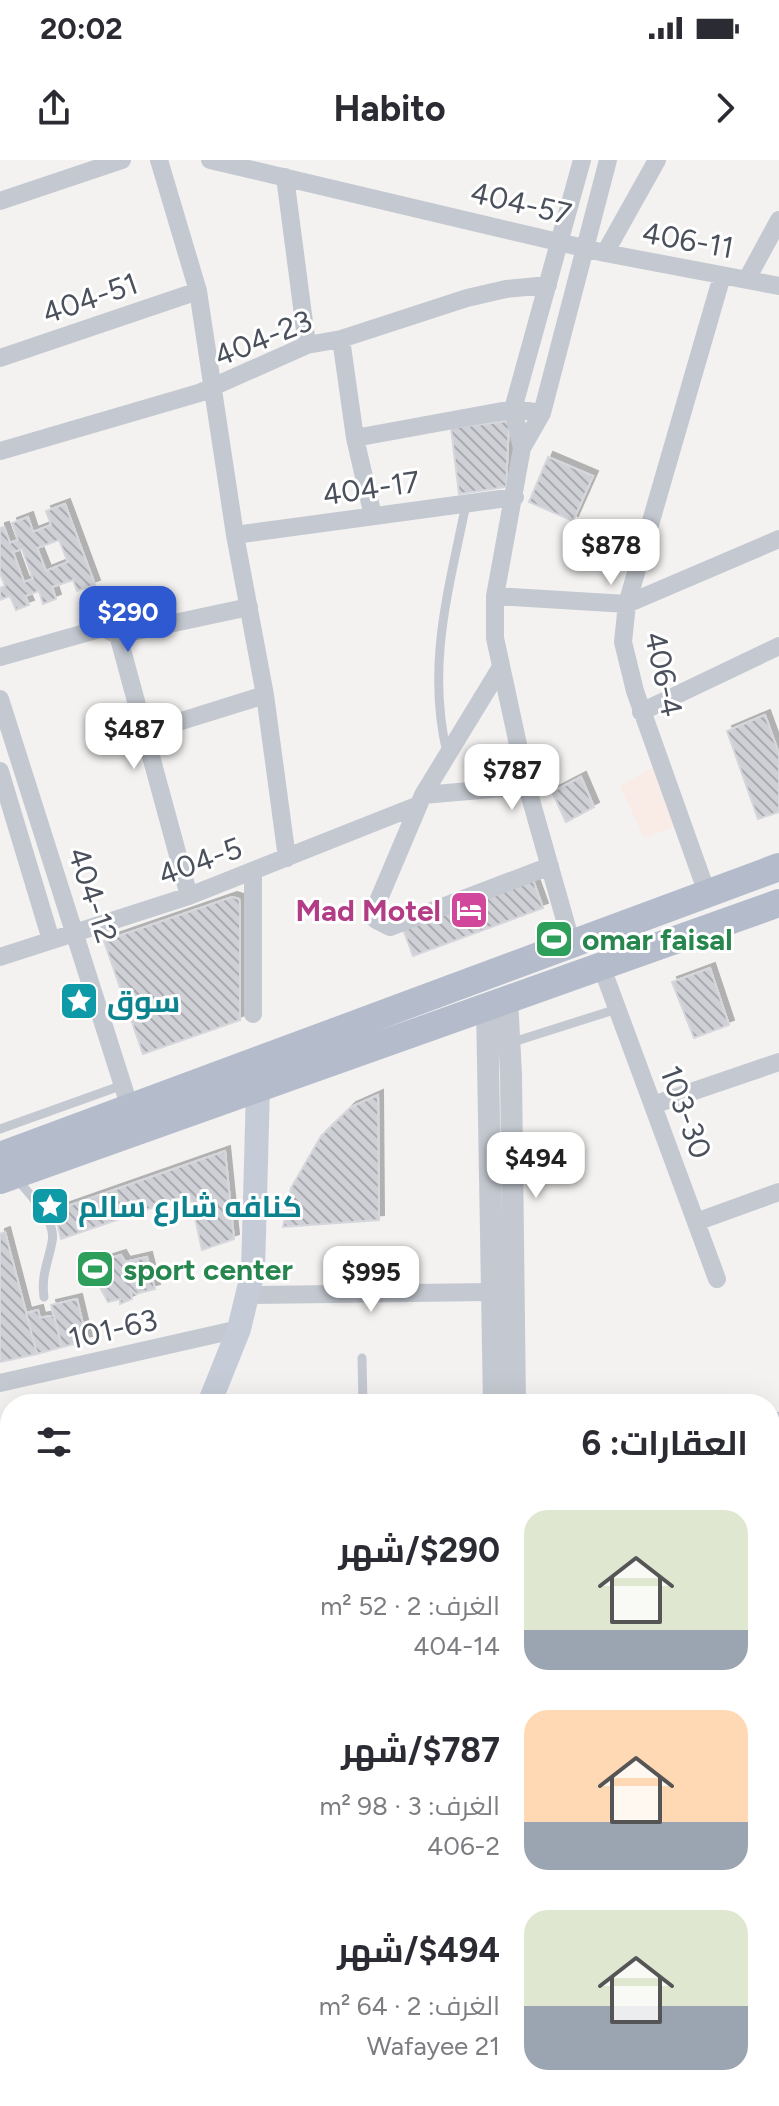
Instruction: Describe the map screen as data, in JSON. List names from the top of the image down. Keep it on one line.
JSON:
{"streets":{"street":["404-57","406-11","404-51","404-23","404-17","406-4","404-5","404-12","103-30","101-63"]},"crossings":[["404-57","406-11"],["406-11","406-4"],["404-5","404-12"]],"places":{"hotel":["Mad Motel"],"sports":["omar faisal","sport center"],"place":["سوق","كنافه شارع سالم"]},"page":{"status":"20:02","header":"Habito","price":["$878","$290","$487","$787","$494","$995"],"heading":"العقارات: 6","list":[{"name":"$290/شهر","note":"الغرف: 2 · 52 m² · 404-14"},{"name":"$787/شهر","note":"الغرف: 3 · 98 m² · 406-2"},{"name":"$494/شهر","note":"الغرف: 2 · 64 m² · Wafayee 21"}]}}
